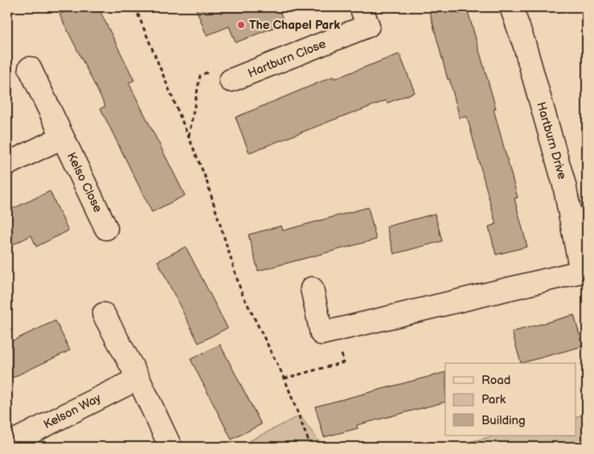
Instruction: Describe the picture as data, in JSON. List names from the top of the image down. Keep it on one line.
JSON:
{"streets":{"street":["Hartburn Close","Hartburn Drive","Kelso Close","Kelson Way"]},"places":["The Chapel Park"],"legend":["Road","Park","Building"]}
